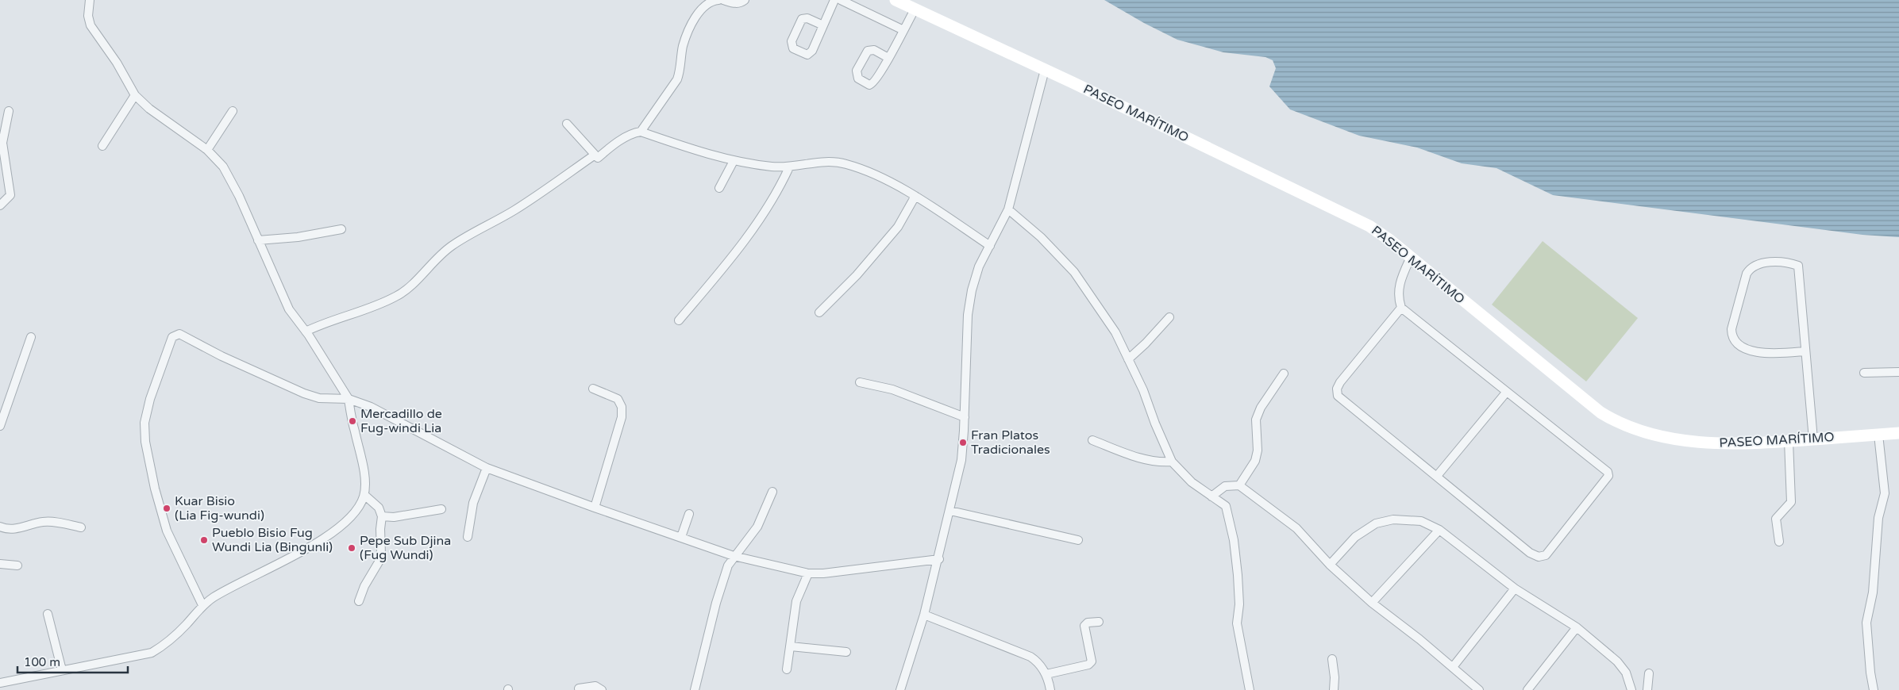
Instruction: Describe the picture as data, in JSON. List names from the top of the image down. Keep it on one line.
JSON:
{"streets":{"main road":["PASEO MARÍTIMO"]},"places":["Mercadillo de Fug-windi Lia","Fran Platos Tradicionales","Kuar Bisio (Lia Fig-wundi)","Pueblo Bisio Fug Wundi Lia (Bingunli)","Pepe Sub Djina (Fug Wundi)"],"scale_bar":"100 m"}
